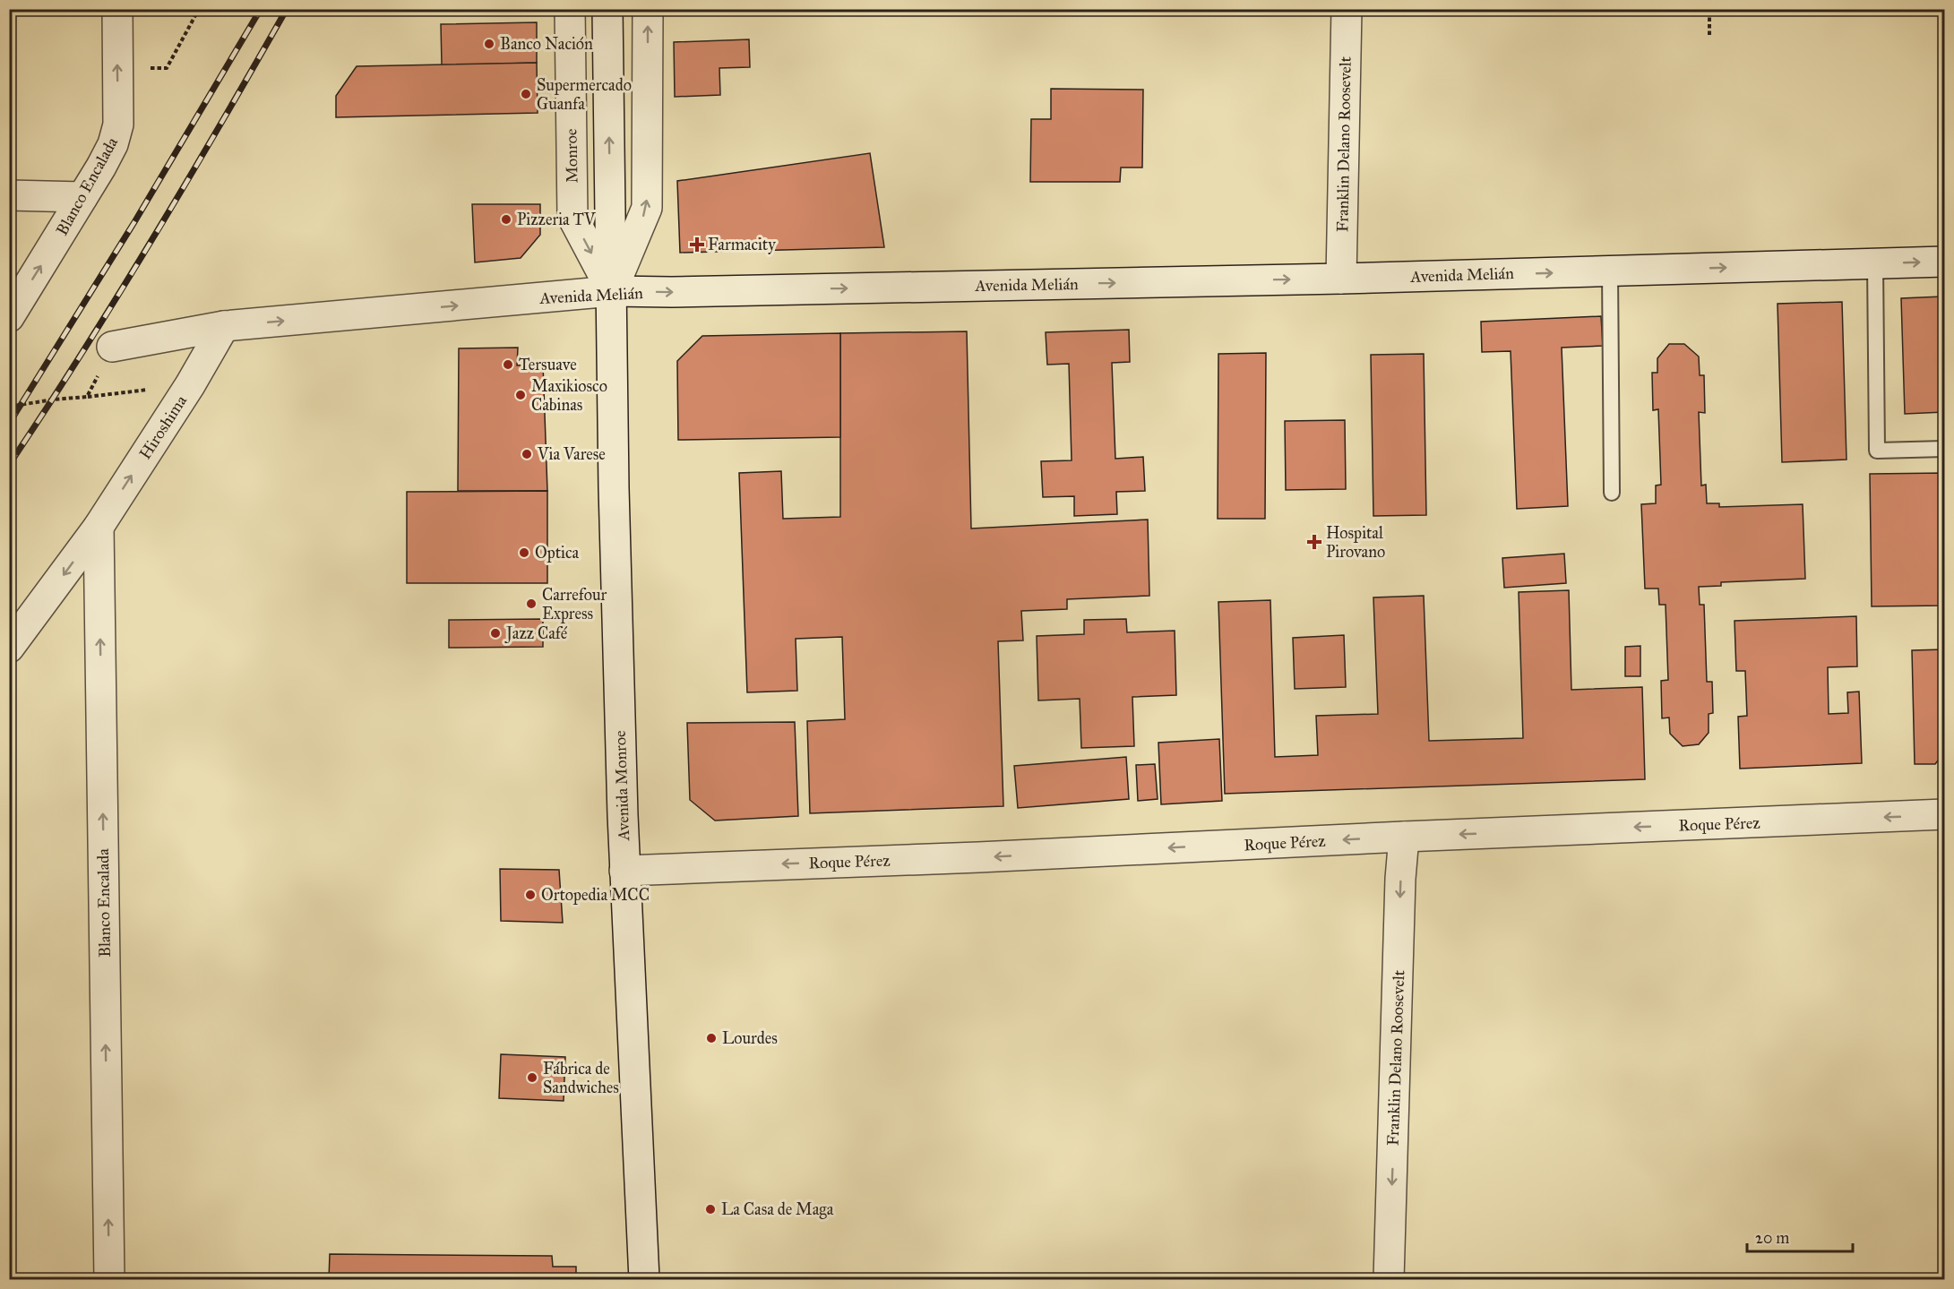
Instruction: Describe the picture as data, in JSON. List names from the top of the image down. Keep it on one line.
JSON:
{"streets":{"street":["Franklin Delano Roosevelt","Monroe","Blanco Encalada","Avenida Melián","Hiroshima","Avenida Monroe","Roque Pérez"]},"crossings":[["Franklin Delano Roosevelt","Avenida Melián"],["Franklin Delano Roosevelt","Roque Pérez"],["Monroe","Avenida Melián"],["Monroe","Avenida Monroe"],["Blanco Encalada","Hiroshima"],["Avenida Melián","Hiroshima"],["Avenida Melián","Avenida Monroe"],["Avenida Monroe","Roque Pérez"]],"one_way":["Franklin Delano Roosevelt","Blanco Encalada","Avenida Melián","Roque Pérez"],"places":{"other":["Banco Nación","Supermercado Guanfa","Pizzeria TV","Tersuave","Maxikiosco Cabinas","Via Varese","Optica","Carrefour Express","Jazz Café","Ortopedia MCC","Lourdes","Fábrica de Sandwiches","La Casa de Maga"],"health":["Farmacity","Hospital Pirovano"]},"scale_bar":"20 m"}
